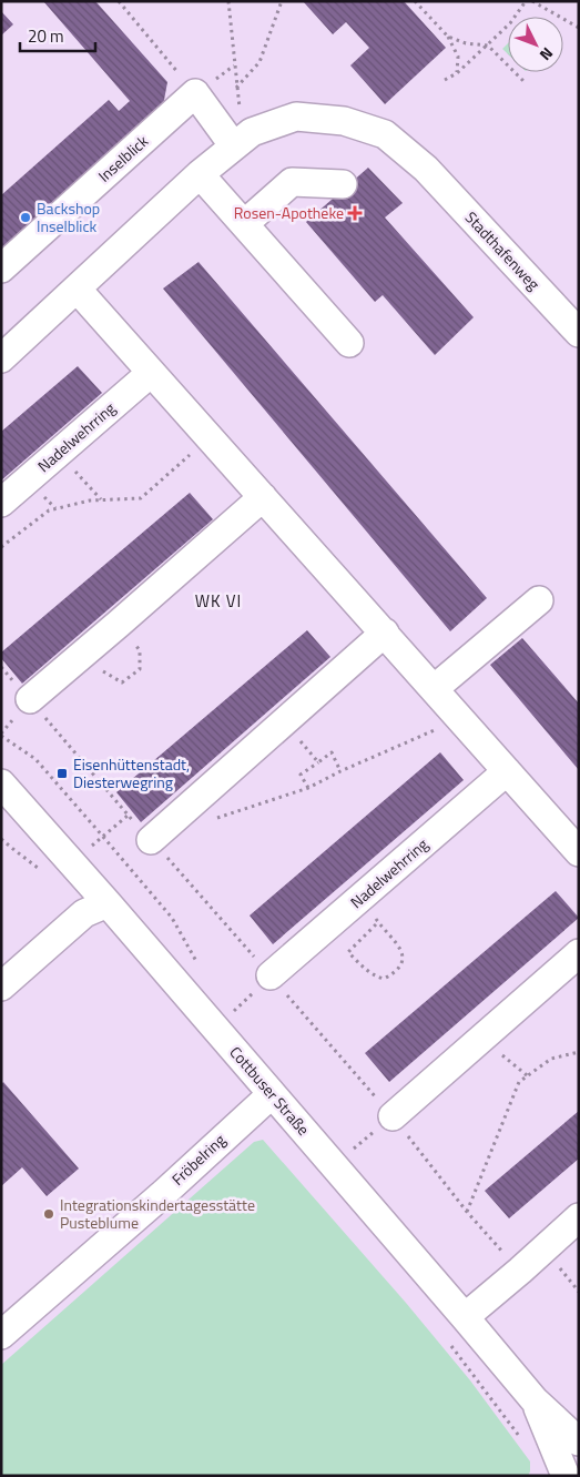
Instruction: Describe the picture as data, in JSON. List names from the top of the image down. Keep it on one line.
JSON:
{"streets":{"street":["Inselblick","Stadthafenweg","Nadelwehrring","Cottbuser Straße","Fröbelring"]},"crossings":[["Cottbuser Straße","Fröbelring"]],"districts":["WK VI"],"places":{"health":["Rosen-Apotheke"],"other":["Backshop Inselblick","Integrationskindertagesstätte Pusteblume"],"transit":["Eisenhüttenstadt, Diesterwegring"]},"scale_bar":"20 m","north":"bottom right"}
